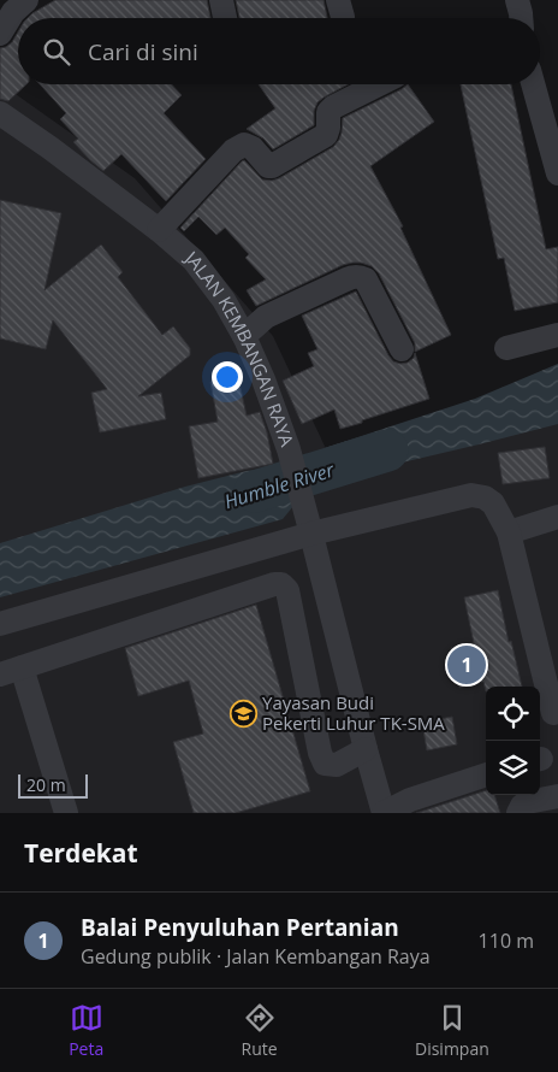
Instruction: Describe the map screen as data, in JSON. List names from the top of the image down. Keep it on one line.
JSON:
{"streets":{"street":["JALAN KEMBANGAN RAYA"]},"water":["Humble River"],"places":{"school or university":["Yayasan Budi Pekerti Luhur TK-SMA"]},"scale_bar":"20 m","page":{"search":"Cari di sini","pins":"1","scale":"20 m","heading":"Terdekat","list":[{"mark":"1","name":"Balai Penyuluhan Pertanian","note":"Gedung publik · Jalan Kembangan Raya","value":"110 m"}],"nav":["Peta","Rute","Disimpan"]}}
